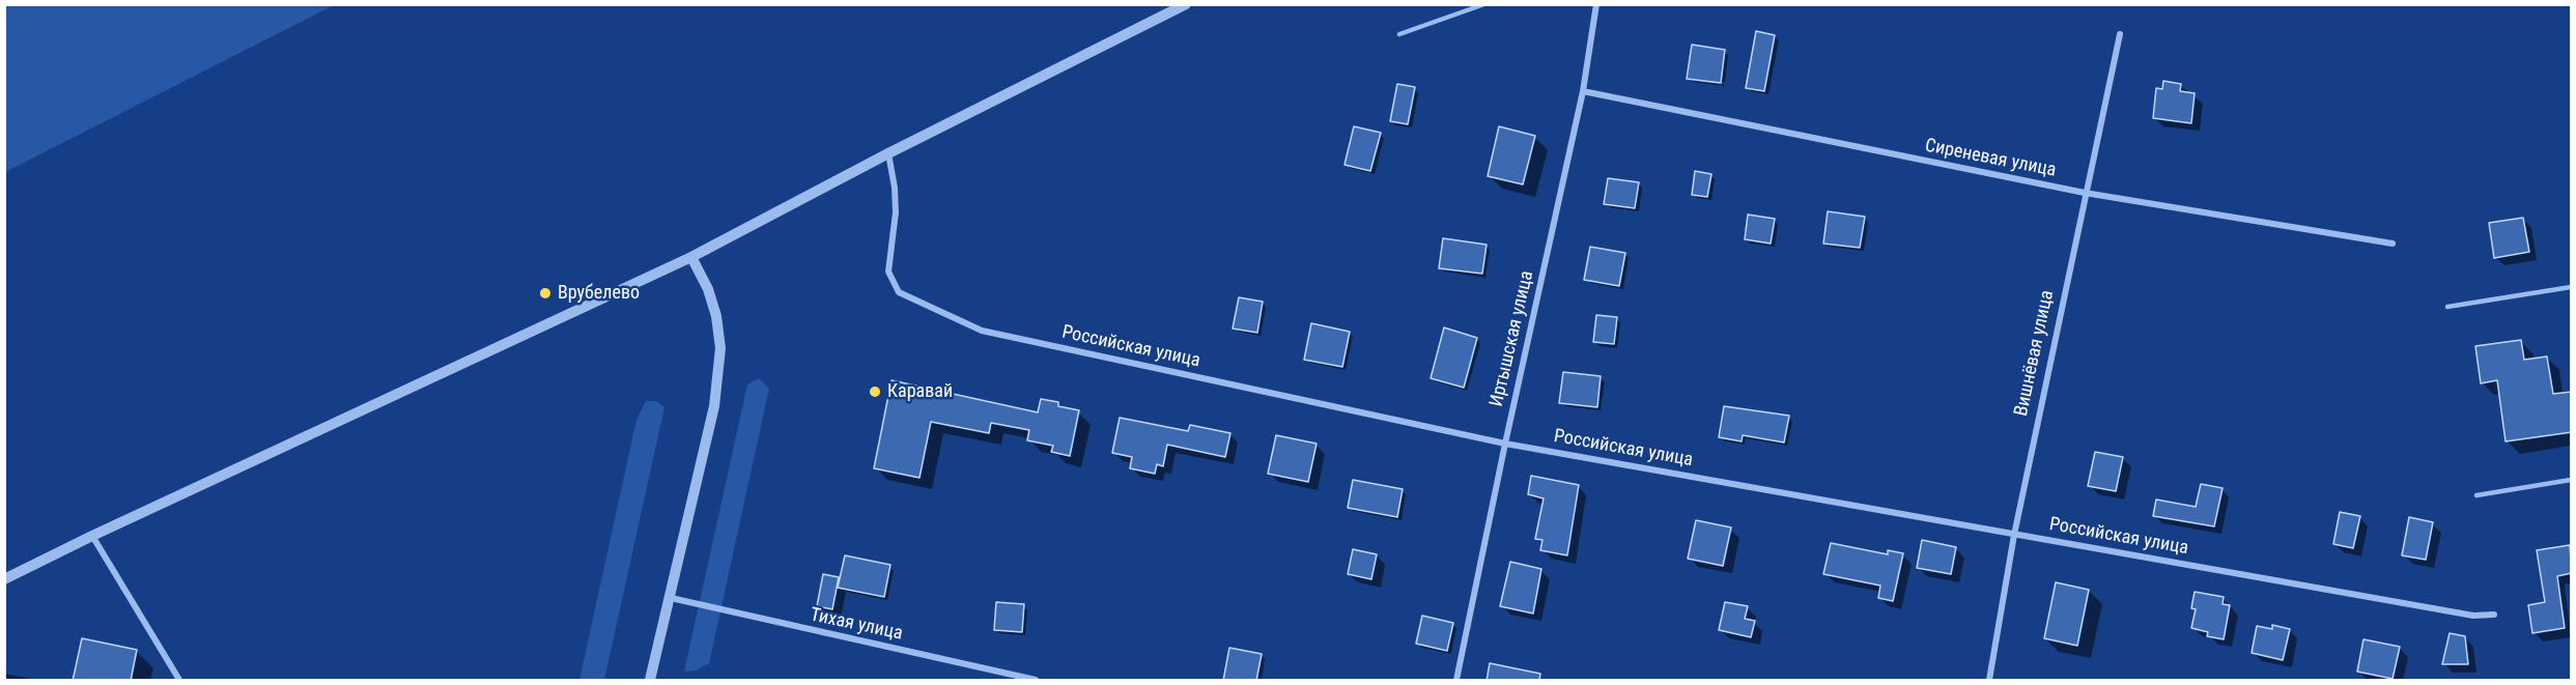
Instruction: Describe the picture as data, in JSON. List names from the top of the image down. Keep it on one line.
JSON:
{"streets":{"street":["Сиреневая улица","Иртышская улица","Российская улица","Вишнёвая улица","Тихая улица"]},"crossings":[["Сиреневая улица","Иртышская улица"],["Сиреневая улица","Вишнёвая улица"],["Иртышская улица","Российская улица"],["Российская улица","Вишнёвая улица"]],"places":["Врубелево","Каравай"]}
